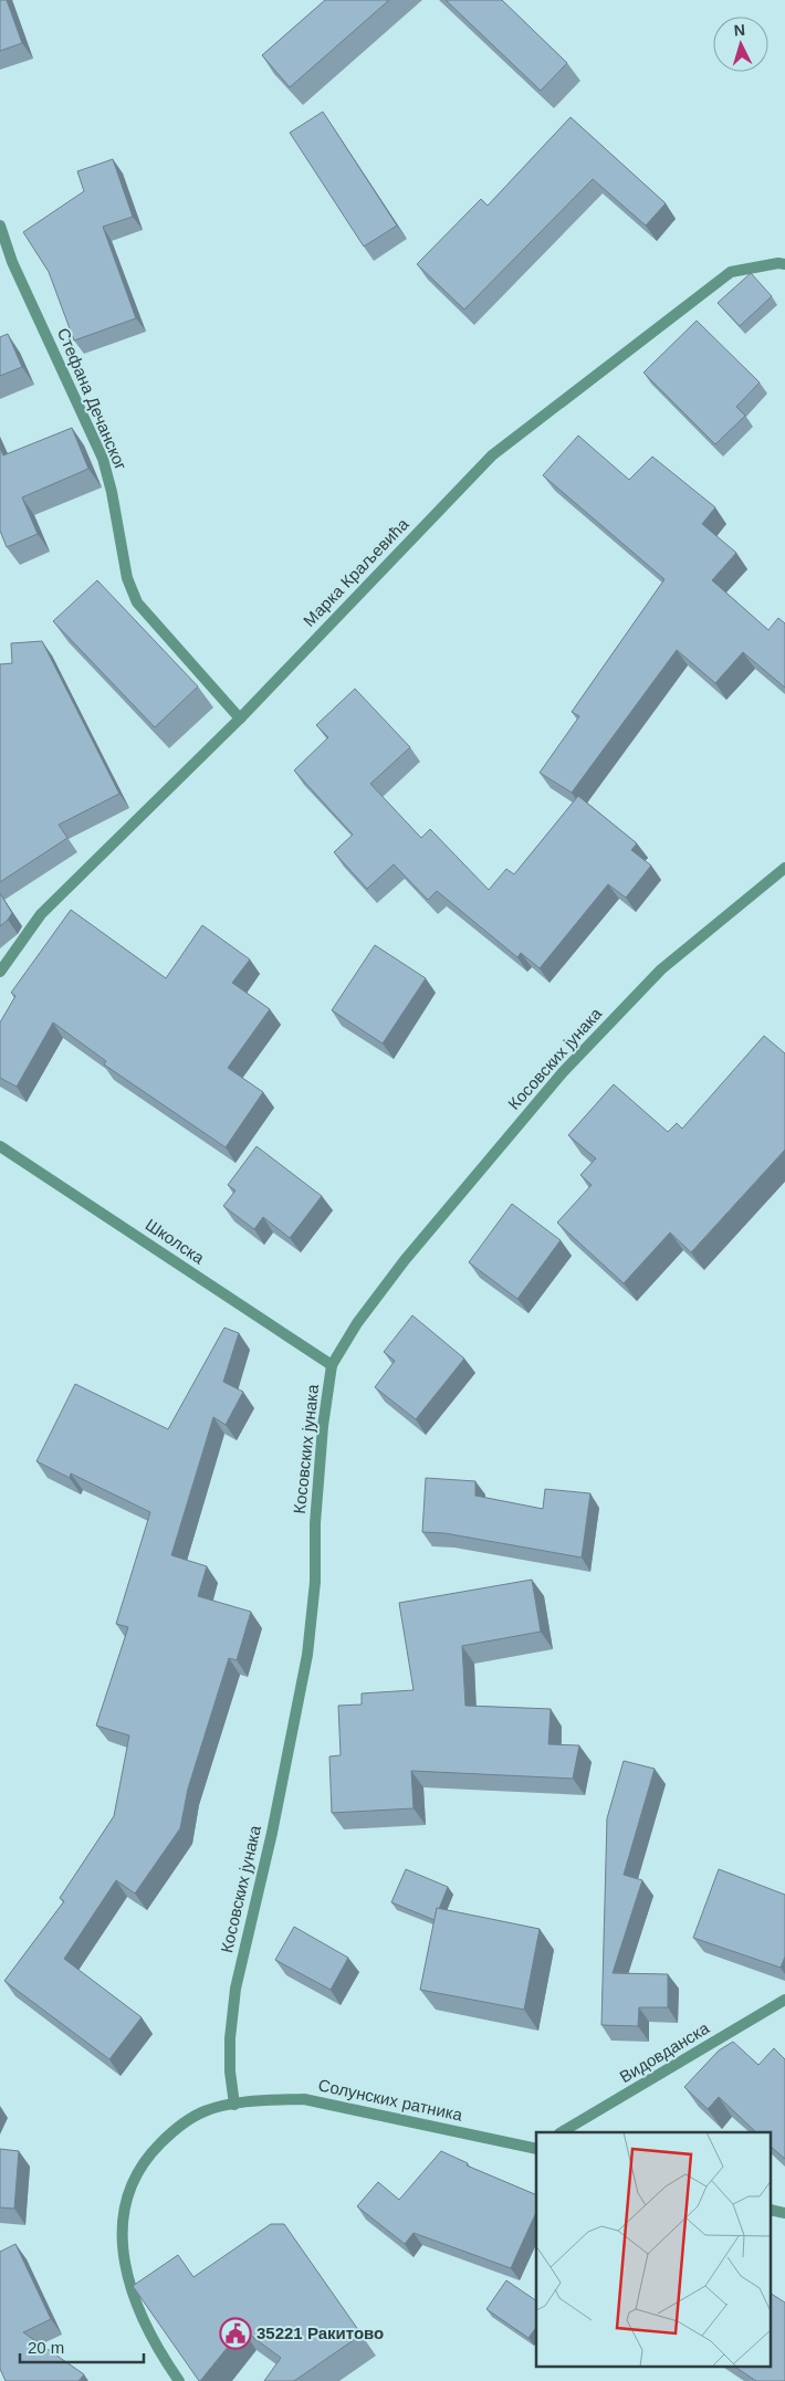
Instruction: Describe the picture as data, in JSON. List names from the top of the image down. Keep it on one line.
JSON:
{"streets":{"street":["Стефана Дечанског","Марка Краљевића","Косовских јунака","Школска","Видовданска","Солунских ратника"]},"crossings":[["Стефана Дечанског","Марка Краљевића"],["Косовских јунака","Школска"],["Косовских јунака","Солунских ратника"]],"places":{"public building":["35221 Ракитово"]},"scale_bar":"20 m","north":"top"}
